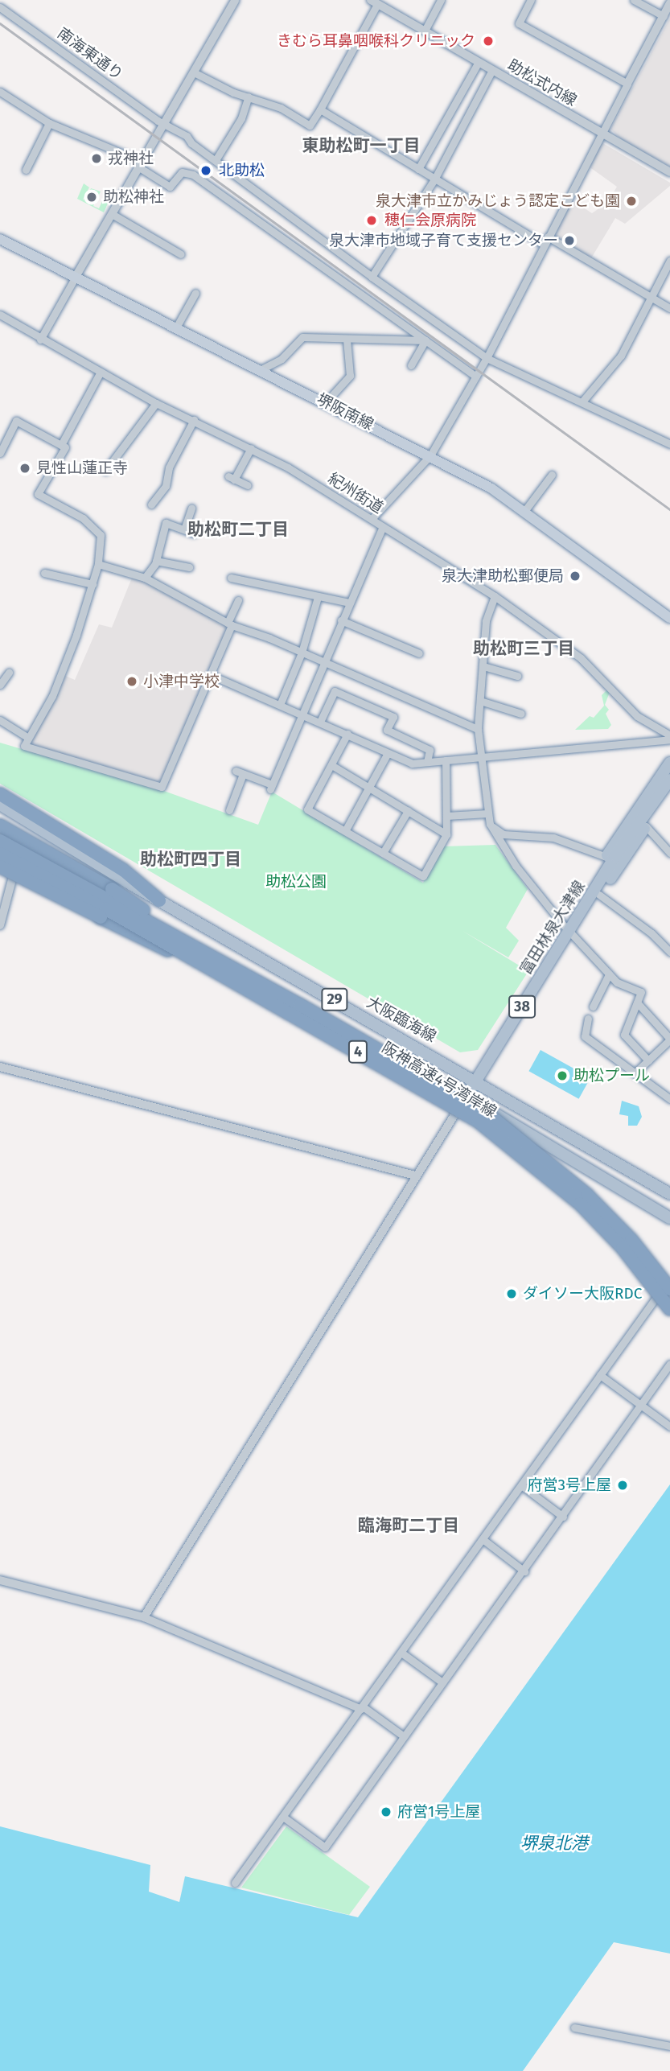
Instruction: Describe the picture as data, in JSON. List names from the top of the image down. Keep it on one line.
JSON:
{"streets":{"highway":["4","阪神高速4号湾岸線"],"main road":["堺阪南線","富田林泉大津線","29","38","大阪臨海線"],"street":["南海東通り","助松式内線","紀州街道"]},"crossings":[["富田林泉大津線","29"],["富田林泉大津線","38"],["富田林泉大津線","大阪臨海線"]],"districts":["東助松町一丁目","助松町二丁目","助松町三丁目","助松町四丁目","臨海町二丁目"],"water":["堺泉北港"],"parks":["助松公園"],"places":["きむら耳鼻咽喉科クリニック","戎神社","北助松","助松神社","泉大津市立かみじょう認定こども園","穂仁会原病院","泉大津市地域子育て支援センター","見性山蓮正寺","泉大津助松郵便局","小津中学校","助松プール","ダイソー大阪RDC","府営3号上屋","府営1号上屋"]}
